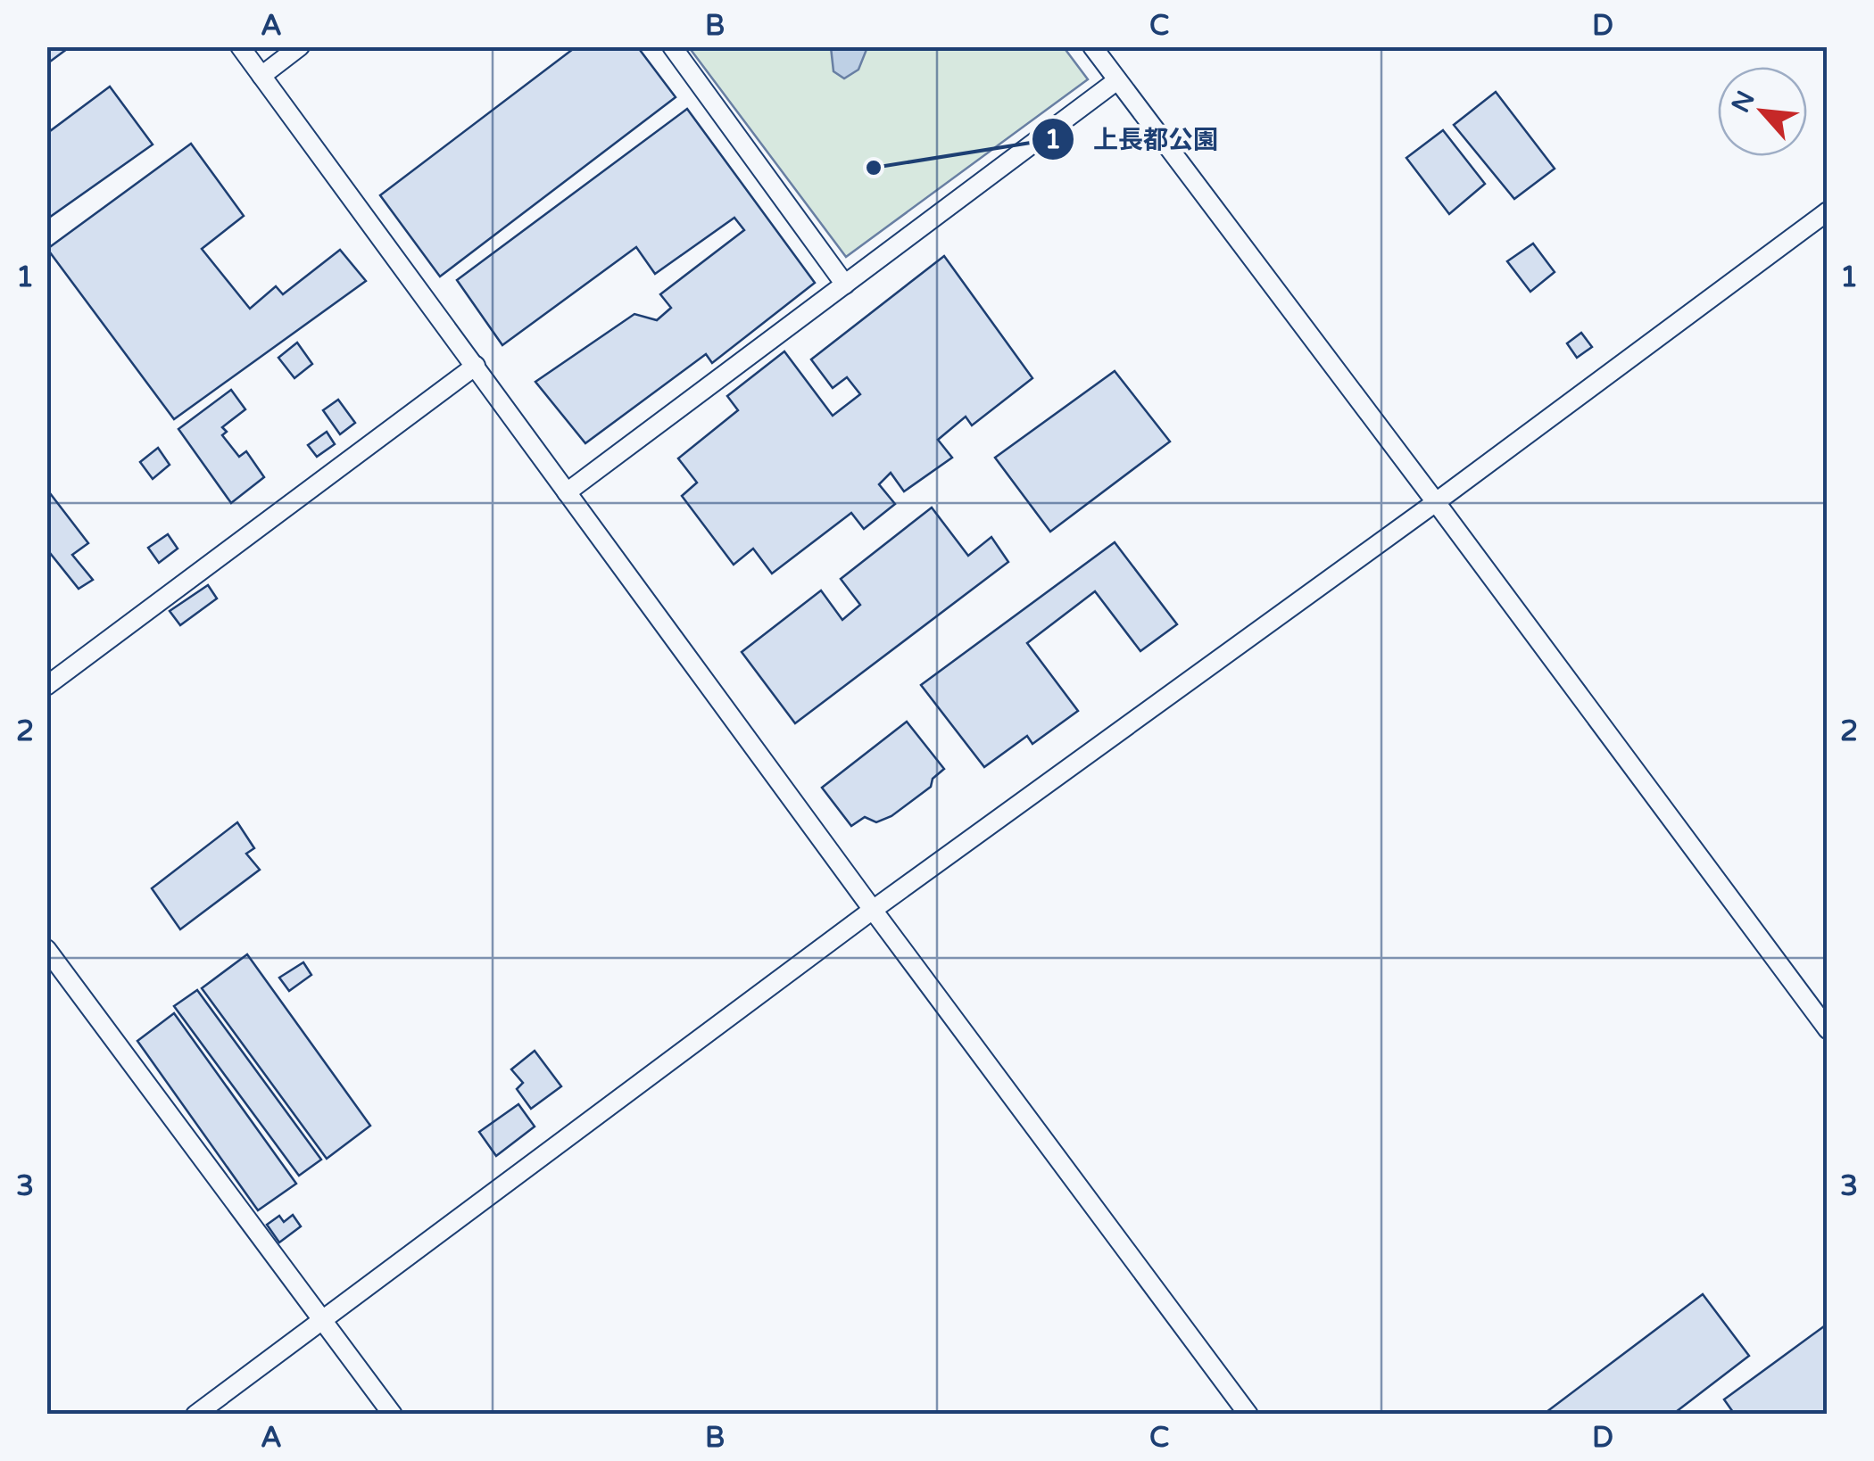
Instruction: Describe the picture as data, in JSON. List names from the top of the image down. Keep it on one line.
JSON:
{"places":["上長都公園"],"north":"top left","grid":{"columns":["A","B","C","D"],"rows":["1","2","3"]}}
